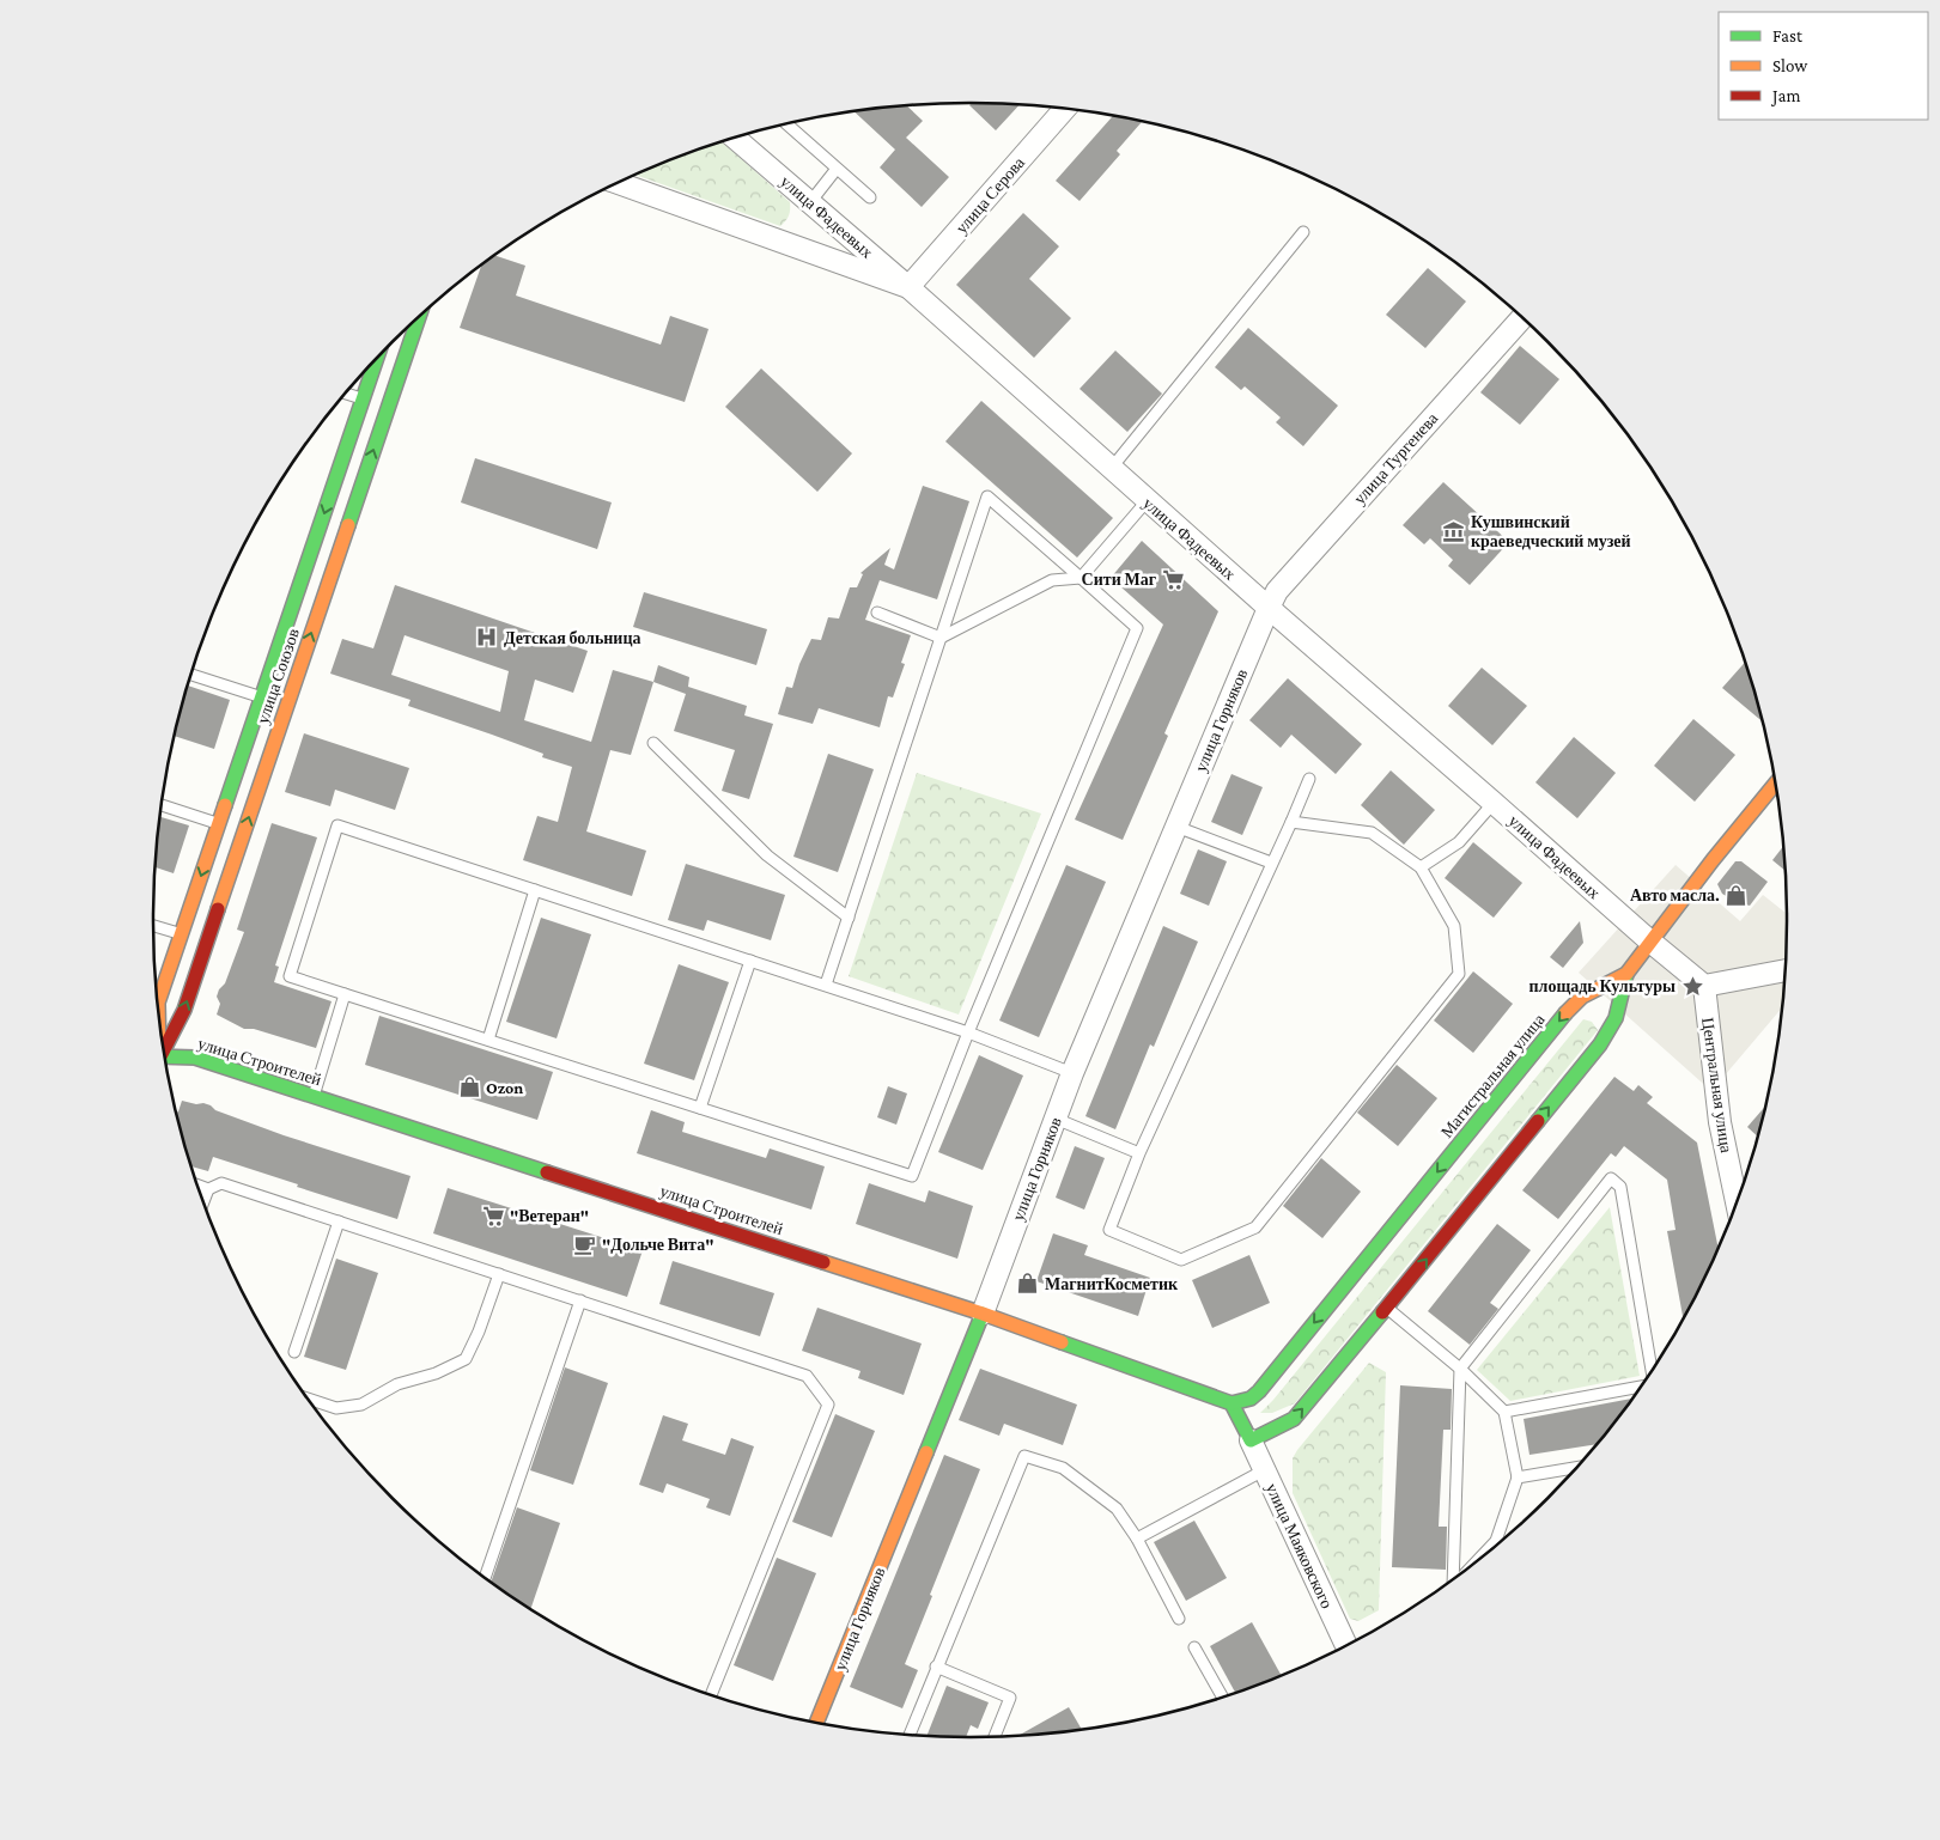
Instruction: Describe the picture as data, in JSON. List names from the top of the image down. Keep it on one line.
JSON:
{"streets":{"main road":["улица Союзов","улица Горняков","улица Строителей","Магистральная улица"],"street":["улица Серова","улица Фадеевых","улица Тургенева","Центральная улица","улица Маяковского"]},"crossings":[["улица Серова","улица Фадеевых"],["улица Фадеевых","улица Тургенева"],["улица Фадеевых","улица Горняков"],["улица Фадеевых","Магистральная улица"],["улица Тургенева","улица Горняков"],["улица Горняков","улица Строителей"],["улица Строителей","Магистральная улица"]],"places":{"museum":["Кушвинский краеведческий музей"],"supermarket":["Сити Маг","\"Ветеран\""],"hospital":["Детская больница"],"shop":["Авто масла.","Ozon","МагнитКосметик"],"place":["площадь Культуры"],"cafe":["\"Дольче Вита\""]},"legend":["Fast","Slow","Jam"]}
